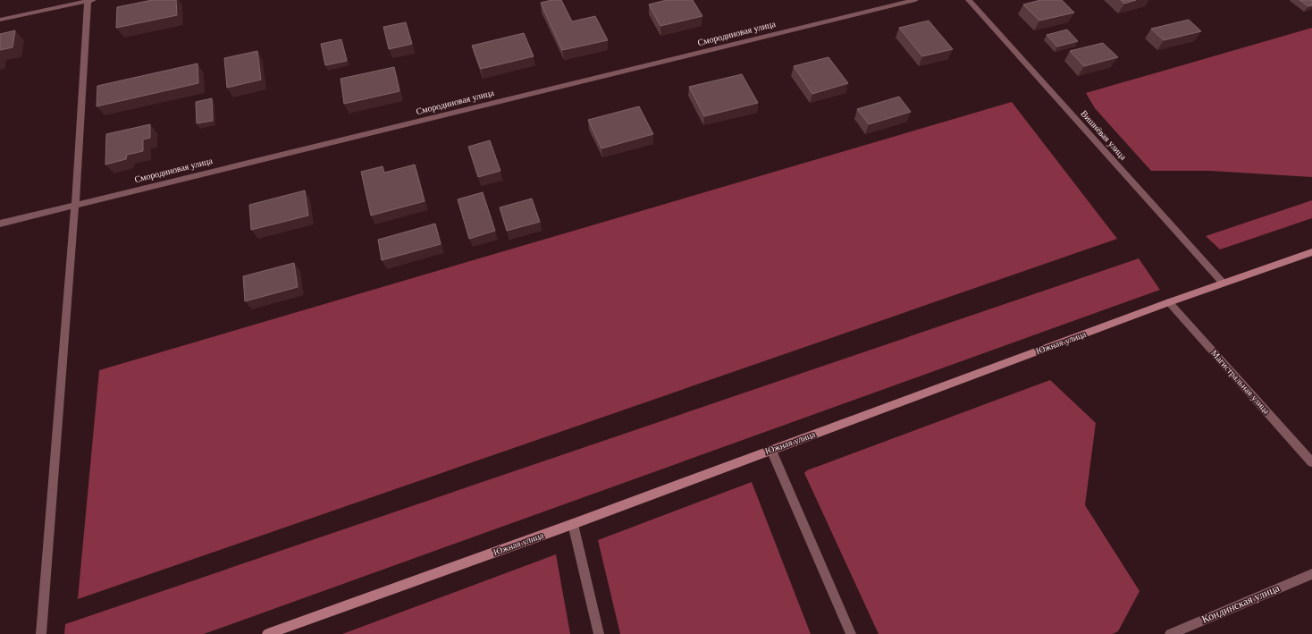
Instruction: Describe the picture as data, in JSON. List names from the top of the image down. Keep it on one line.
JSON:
{"streets":{"street":["Смородиновая улица","Вишнёвая улица","Южная улица","Магистральная улица","Кондинская улица"]},"crossings":[["Вишнёвая улица","Южная улица"],["Южная улица","Магистральная улица"]]}
